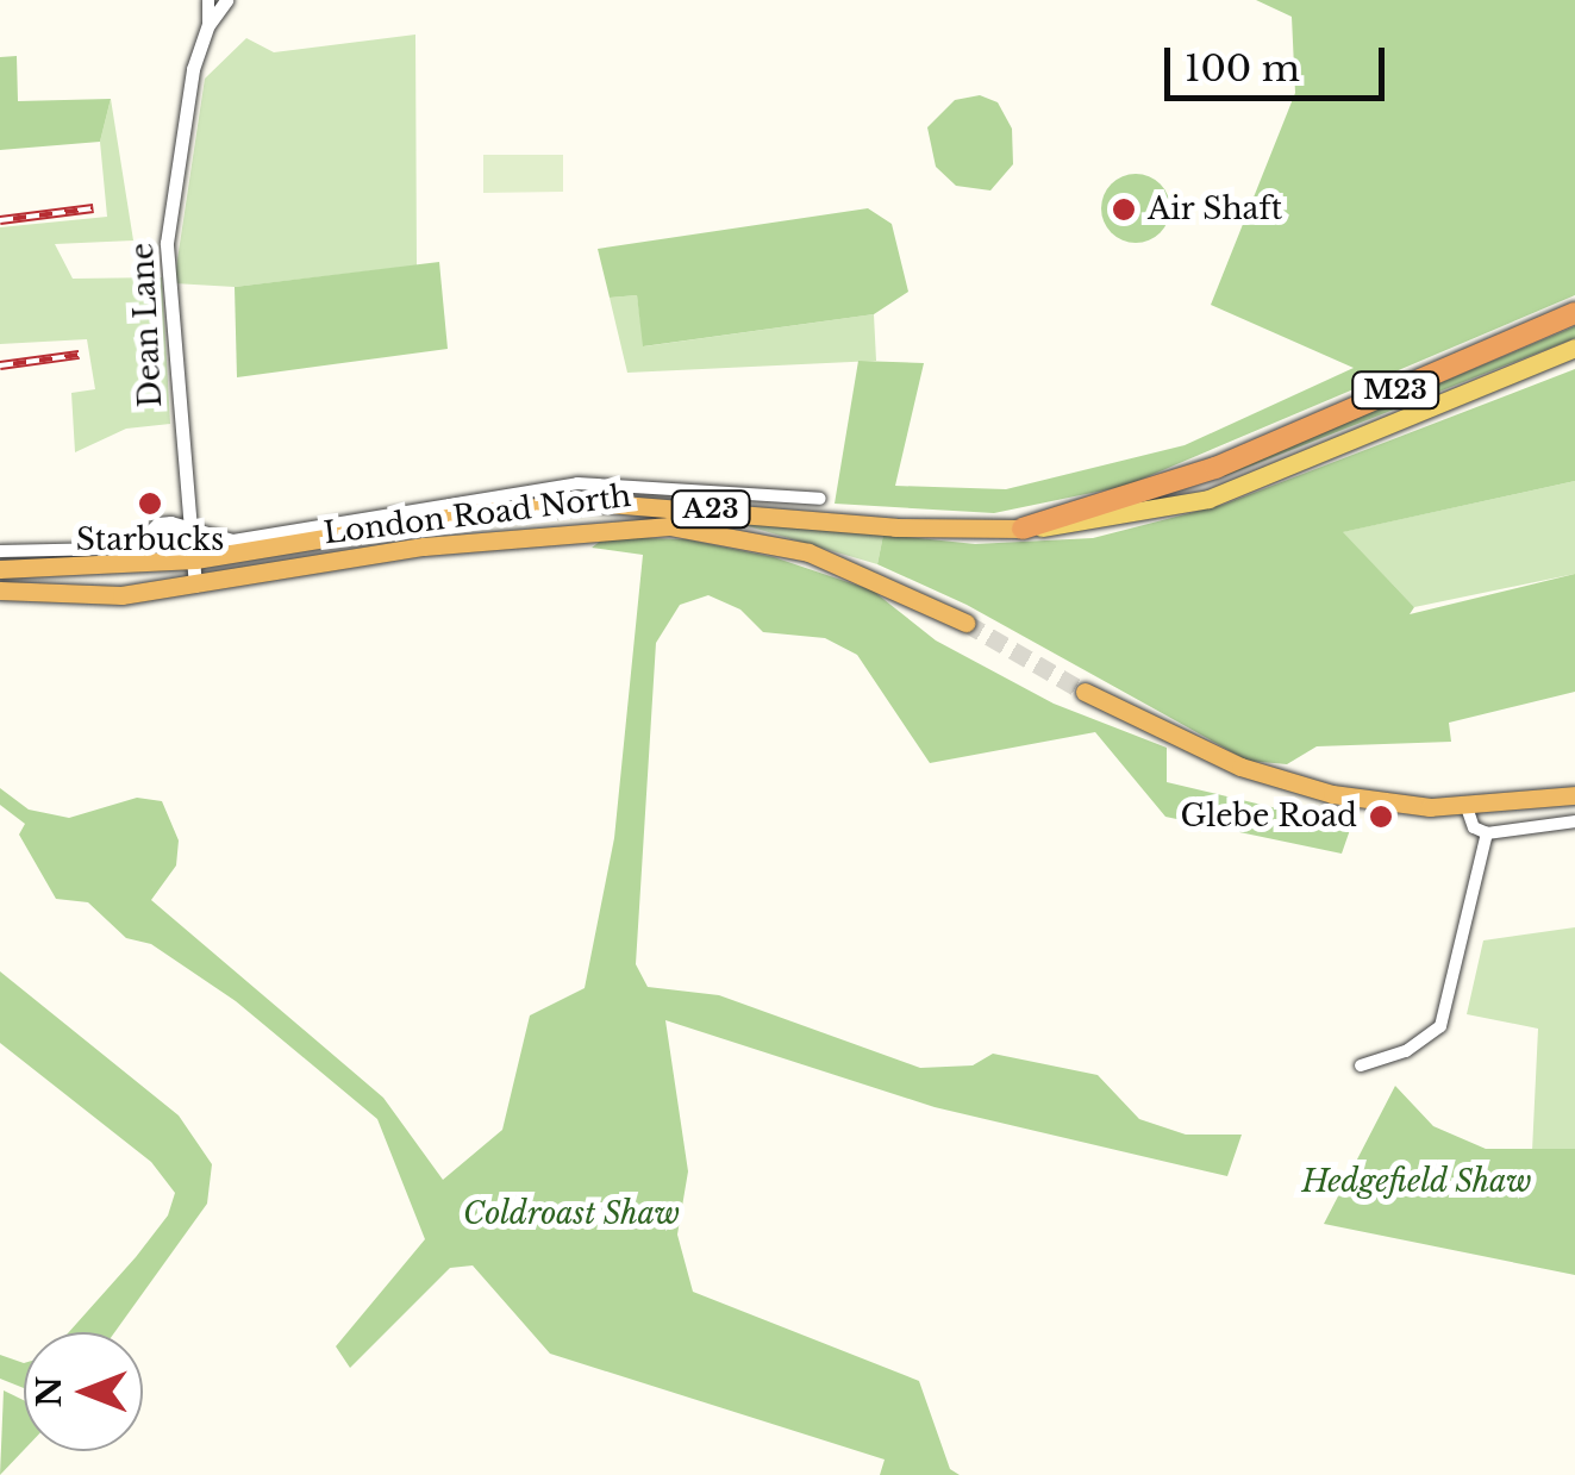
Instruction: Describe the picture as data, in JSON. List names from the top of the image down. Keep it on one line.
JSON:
{"streets":{"highway":["M23","A23","London Road North"],"street":["Dean Lane"]},"crossings":[["Dean Lane","A23"],["Dean Lane","London Road North"],["M23","London Road North"],["A23","London Road North"]],"parks":["Hedgefield Shaw","Coldroast Shaw"],"places":["Air Shaft","Starbucks","Glebe Road"],"scale_bar":"100 m","north":"left"}
